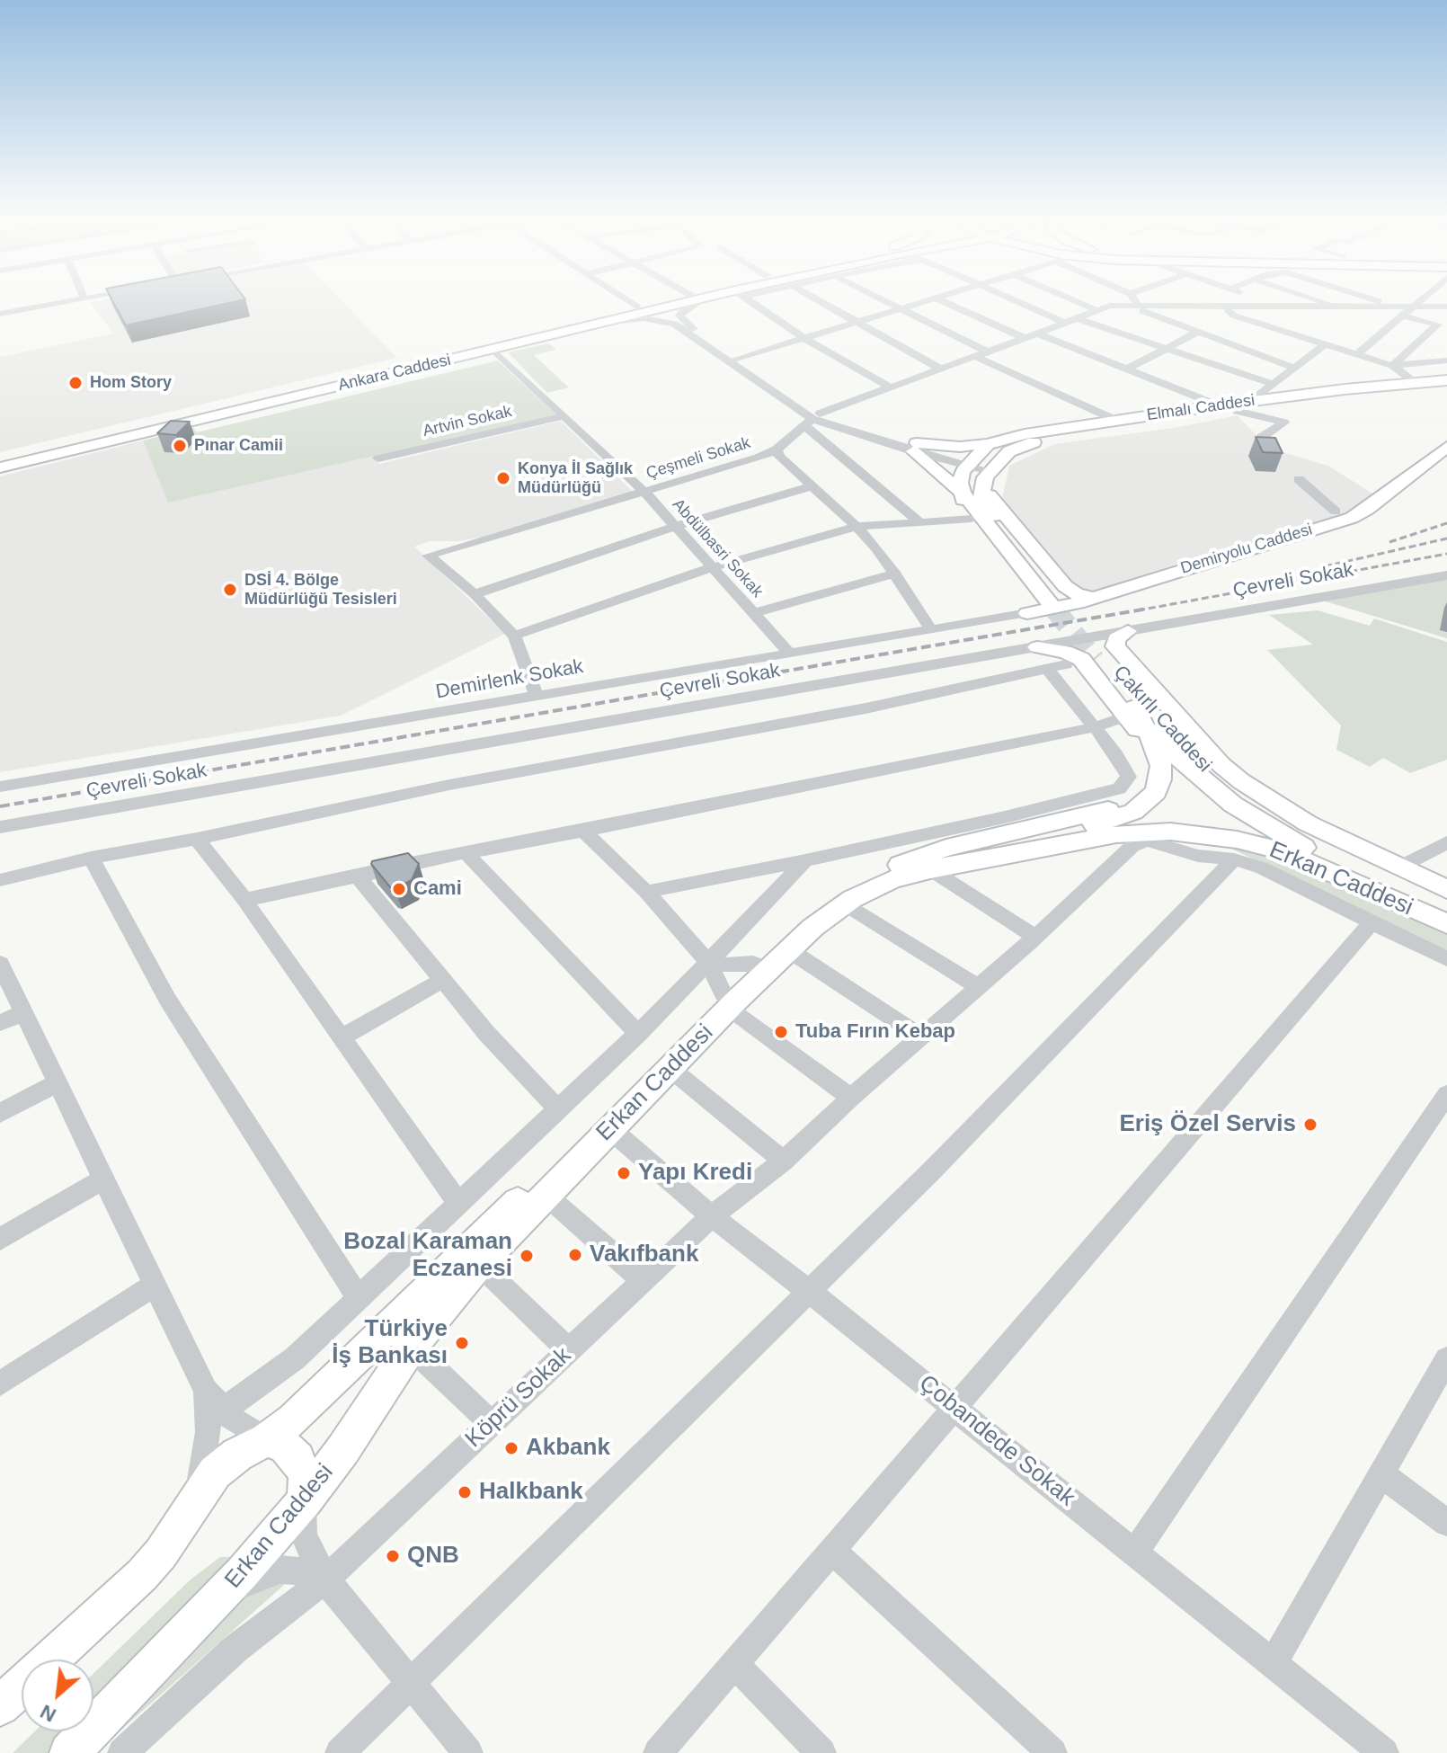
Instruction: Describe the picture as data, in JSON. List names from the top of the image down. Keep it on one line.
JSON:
{"streets":{"main road":["Ankara Caddesi","Elmalı Caddesi","Demiryolu Caddesi","Çakırlı Caddesi","Erkan Caddesi"],"street":["Artvin Sokak","Çeşmeli Sokak","Abdülbasri Sokak","Çevreli Sokak","Demirlenk Sokak","Köprü Sokak","Çobandede Sokak"]},"crossings":[["Ankara Caddesi","Abdülbasri Sokak"],["Artvin Sokak","Abdülbasri Sokak"],["Çeşmeli Sokak","Abdülbasri Sokak"],["Çeşmeli Sokak","Demirlenk Sokak"],["Abdülbasri Sokak","Demirlenk Sokak"],["Demiryolu Caddesi","Demirlenk Sokak"],["Çakırlı Caddesi","Erkan Caddesi"],["Erkan Caddesi","Çobandede Sokak"],["Köprü Sokak","Çobandede Sokak"]],"places":["Hom Story","Pınar Camii","Konya İl Sağlık Müdürlüğü","DSİ 4. Bölge Müdürlüğü Tesisleri","Cami","Tuba Fırın Kebap","Eriş Özel Servis","Yapı Kredi","Vakıfbank","Bozal Karaman Eczanesi","Türkiye İş Bankası","Akbank","Halkbank","QNB"],"north":"bottom left"}
